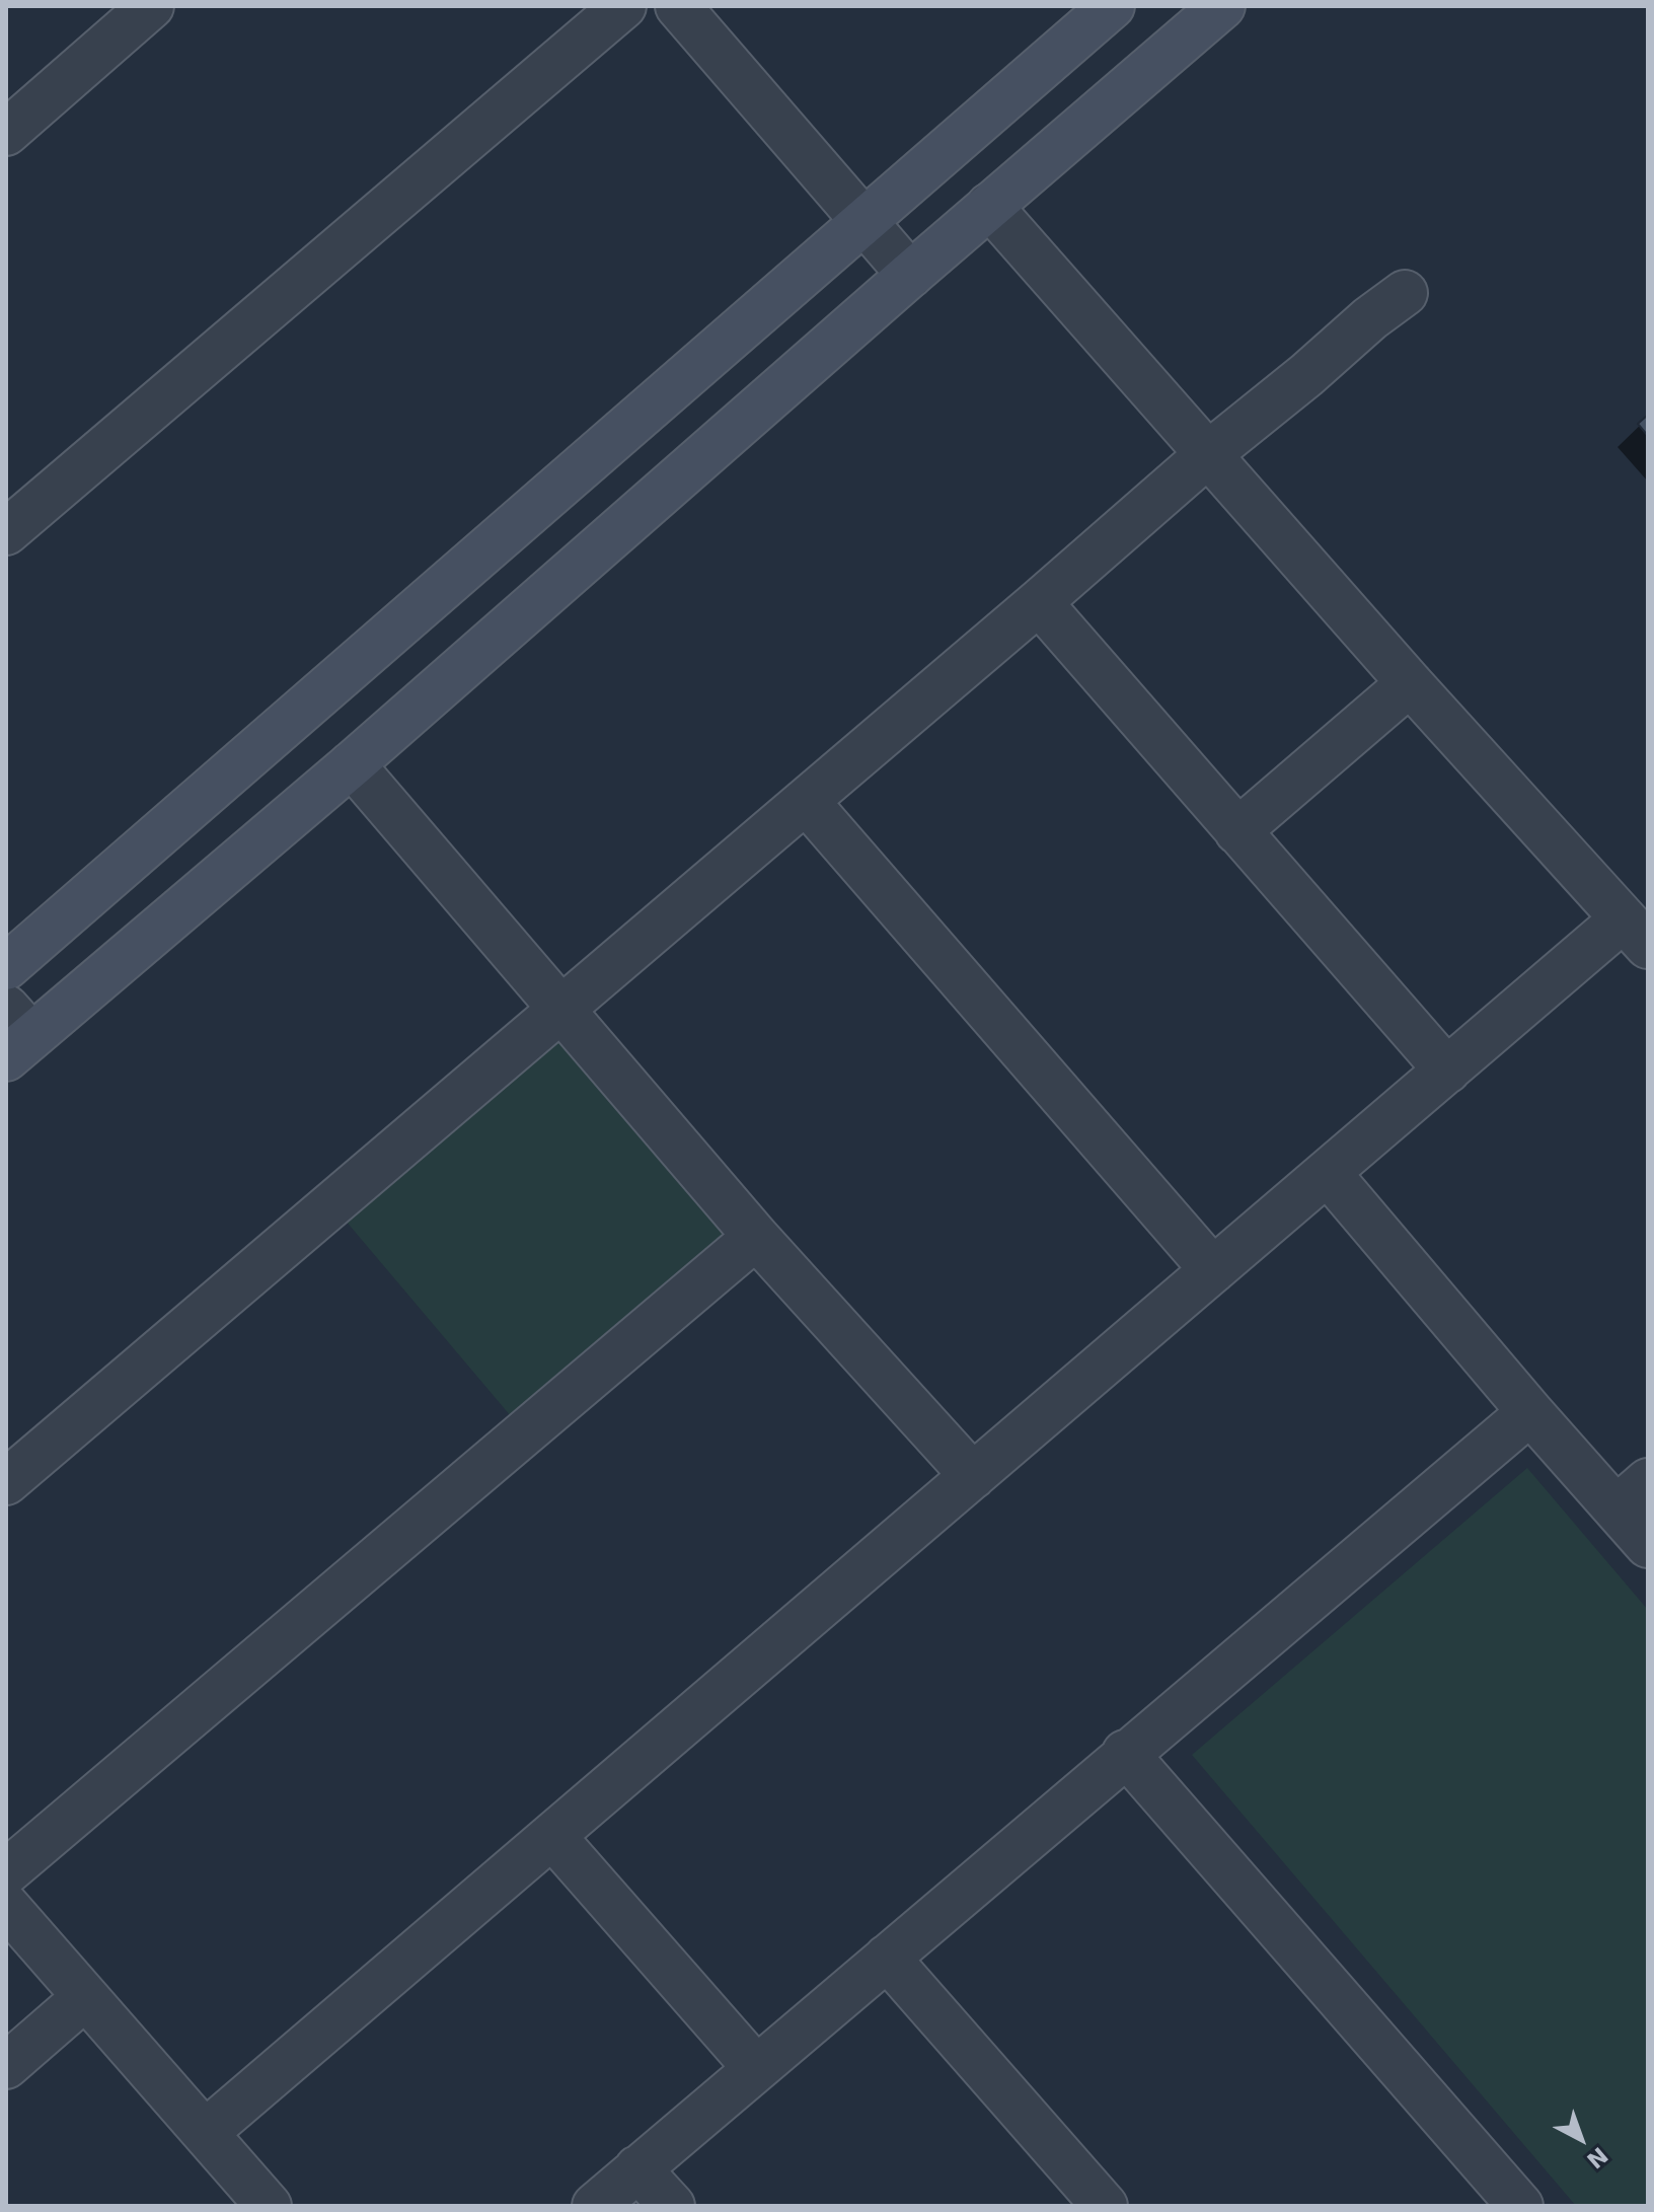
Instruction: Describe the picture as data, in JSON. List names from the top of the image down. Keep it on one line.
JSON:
{"north":"bottom right"}
